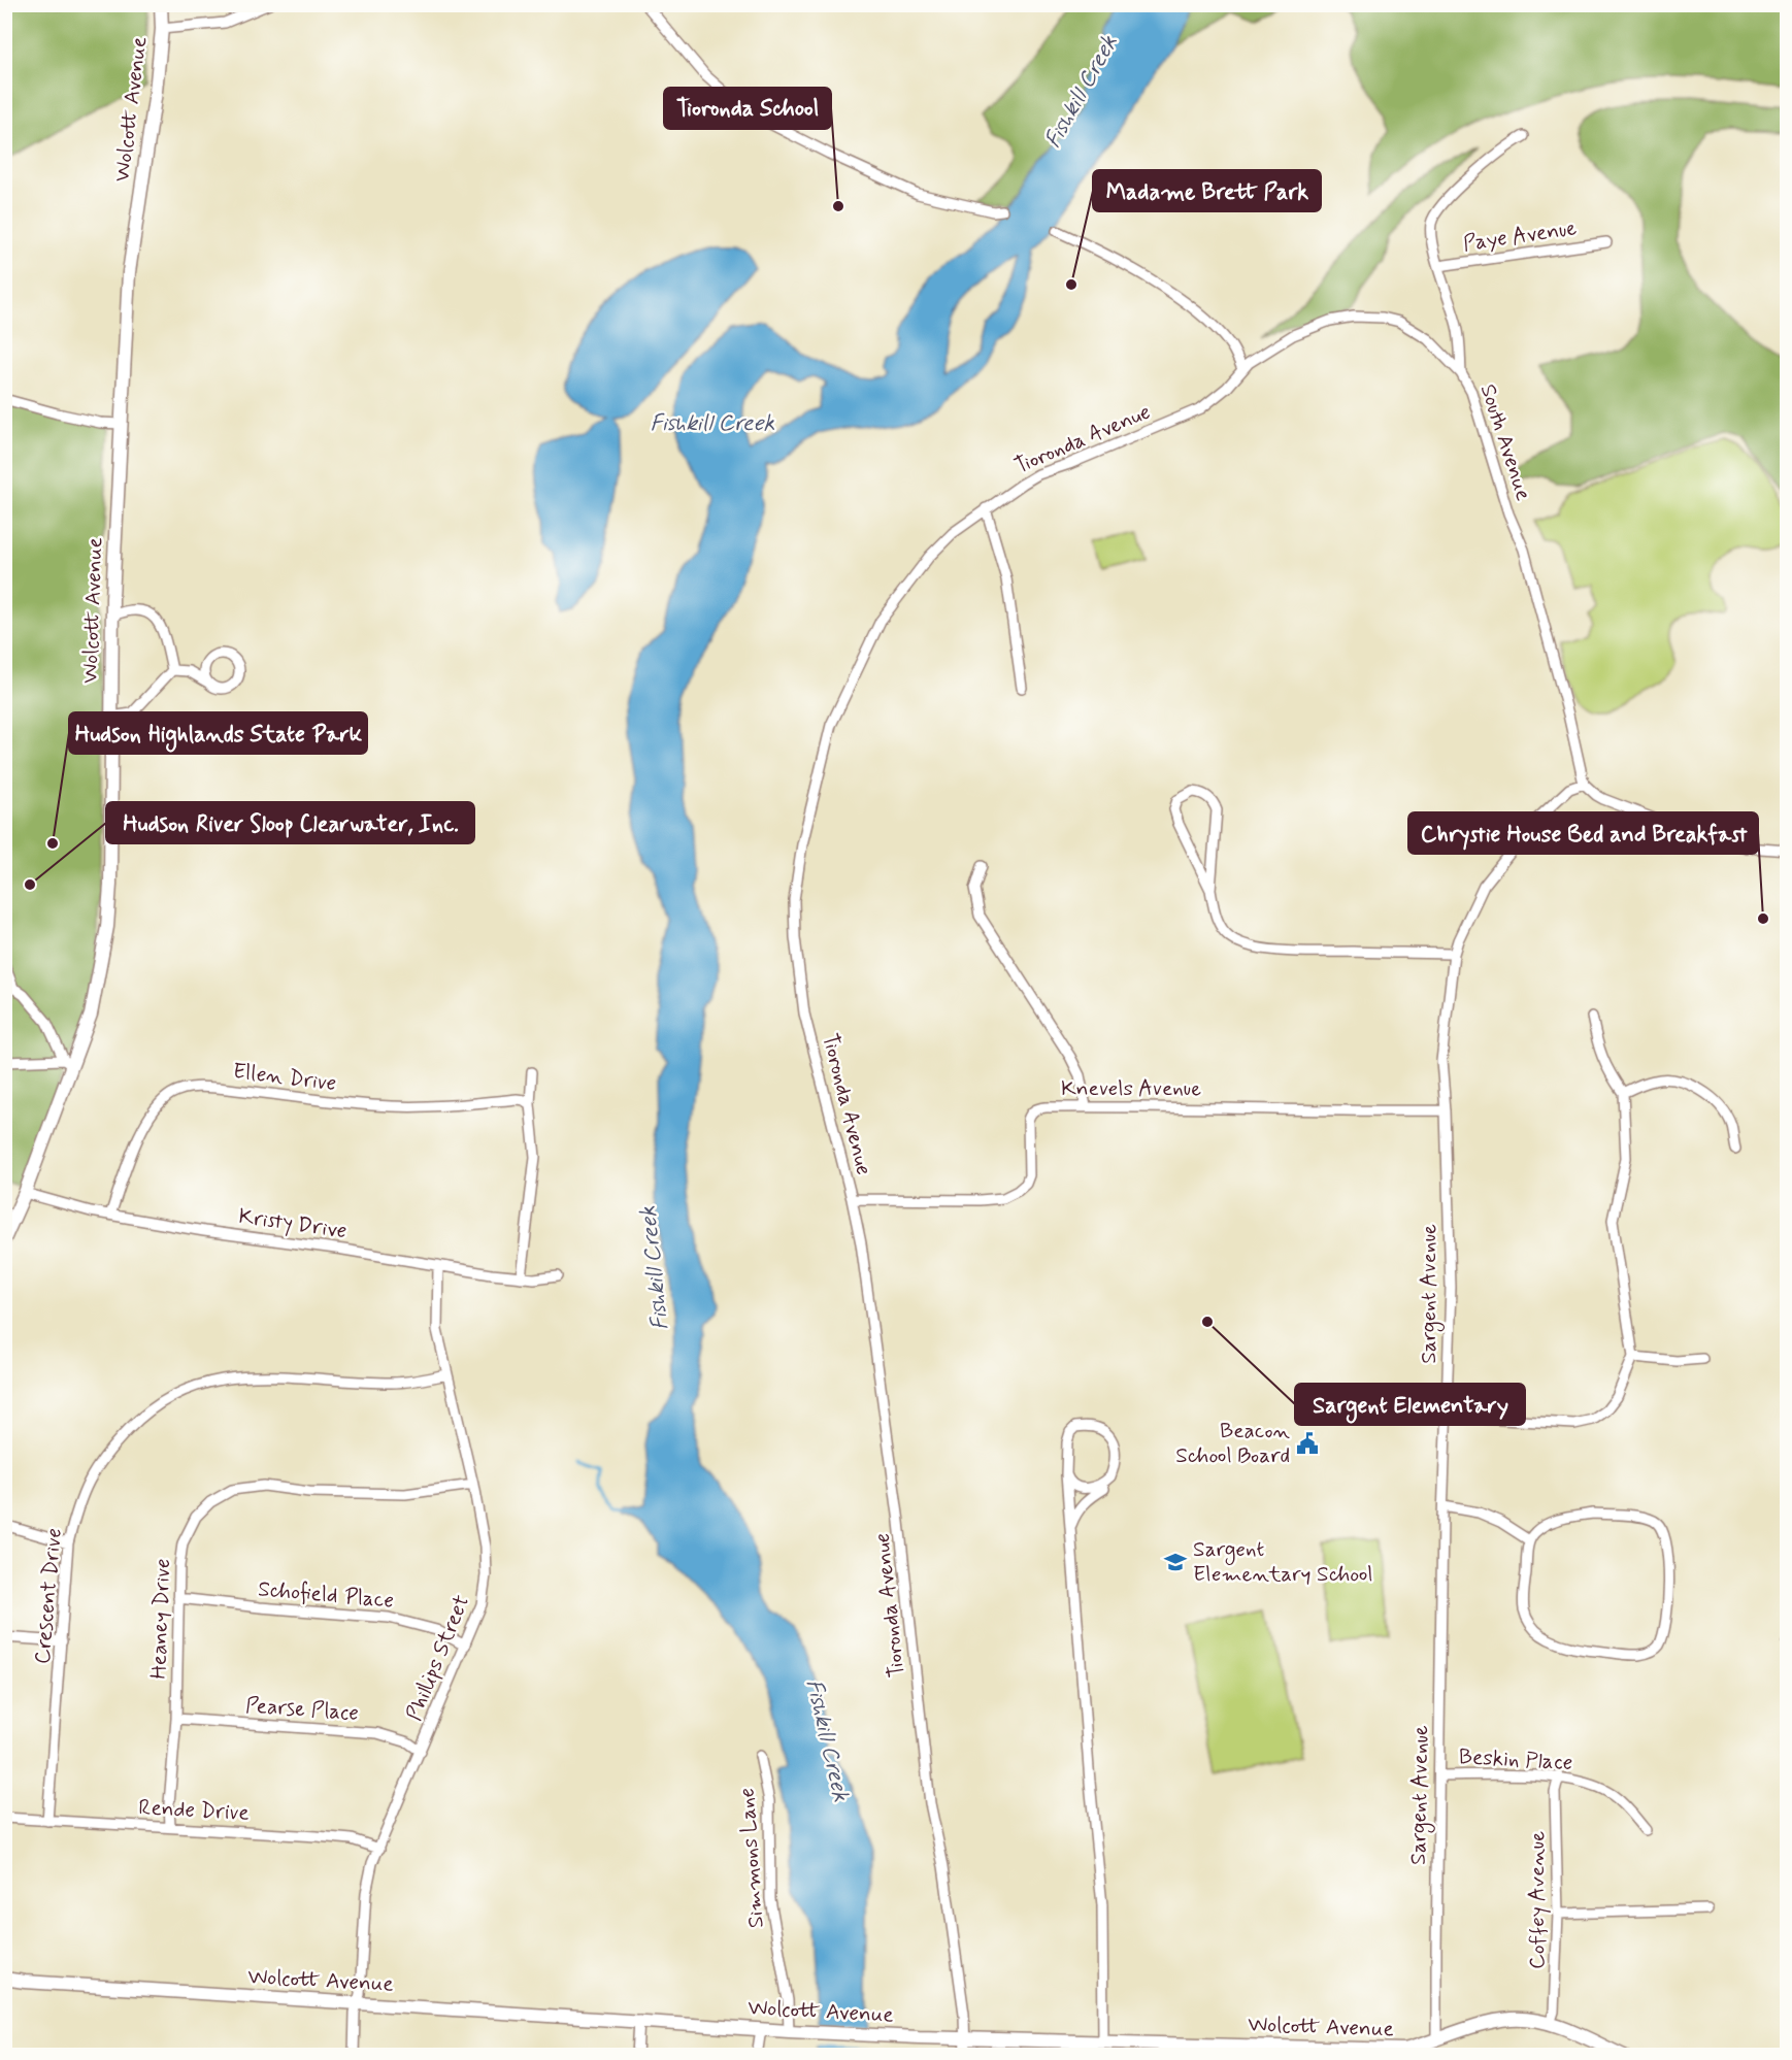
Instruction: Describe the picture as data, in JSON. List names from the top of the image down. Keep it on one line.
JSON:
{"streets":{"main road":["Wolcott Avenue"],"street":["Paye Avenue","Tioronda Avenue","South Avenue","Ellen Drive","Knevels Avenue","Kristy Drive","Sargent Avenue","Schofield Place","Crescent Drive","Heaney Drive","Phillips Street","Pearse Place","Beskin Place","Rende Drive","Simmons Lane","Coffey Avenue"]},"crossings":[["Wolcott Avenue","Tioronda Avenue"],["Wolcott Avenue","Kristy Drive"],["Wolcott Avenue","Sargent Avenue"],["Wolcott Avenue","Phillips Street"],["Wolcott Avenue","Simmons Lane"],["Wolcott Avenue","Coffey Avenue"],["Tioronda Avenue","South Avenue"],["Tioronda Avenue","Knevels Avenue"],["South Avenue","Sargent Avenue"],["Ellen Drive","Kristy Drive"],["Knevels Avenue","Sargent Avenue"],["Kristy Drive","Phillips Street"],["Sargent Avenue","Beskin Place"],["Schofield Place","Heaney Drive"],["Schofield Place","Phillips Street"],["Crescent Drive","Phillips Street"],["Crescent Drive","Rende Drive"],["Heaney Drive","Phillips Street"],["Heaney Drive","Pearse Place"],["Heaney Drive","Rende Drive"],["Phillips Street","Pearse Place"],["Phillips Street","Rende Drive"],["Beskin Place","Coffey Avenue"]],"water":["Fishkill Creek"],"places":{"other":["Tioronda School","Madame Brett Park","Hudson Highlands State Park","Hudson River Sloop Clearwater, Inc.","Chrystie House Bed and Breakfast","Sargent Elementary"],"public building":["Beacon School Board"],"school or university":["Sargent Elementary School"]}}
